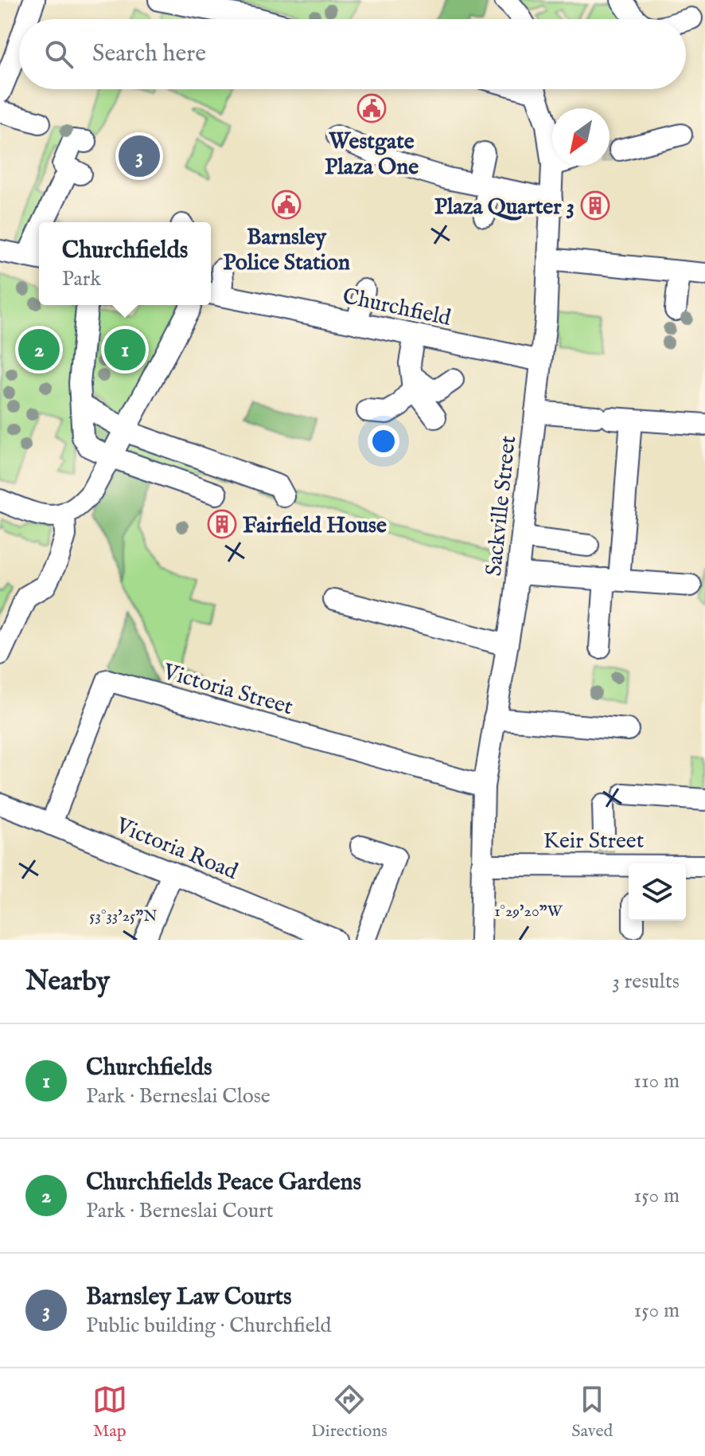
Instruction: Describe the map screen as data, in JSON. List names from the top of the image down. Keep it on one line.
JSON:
{"streets":{"street":["Churchfield","Sackville Street","Victoria Street","Keir Street","Victoria Road"]},"crossings":[["Churchfield","Sackville Street"],["Sackville Street","Victoria Street"],["Sackville Street","Keir Street"],["Victoria Street","Victoria Road"]],"places":{"public building":["Westgate Plaza One","Barnsley Police Station"],"building":["Plaza Quarter 3","Fairfield House"]},"north":"bottom left","page":{"search":"Search here","pins":["3","1","2"],"popup":["Churchfields","Park"],"heading":["Nearby","3 results"],"list":[{"mark":"1","name":"Churchfields","note":"Park · Berneslai Close","value":"110 m"},{"mark":"2","name":"Churchfields Peace Gardens","note":"Park · Berneslai Court","value":"150 m"},{"mark":"3","name":"Barnsley Law Courts","note":"Public building · Churchfield","value":"150 m"}],"nav":["Map","Directions","Saved"]},"coordinates":["1°29'20\"W","53°33'25\"N"]}
